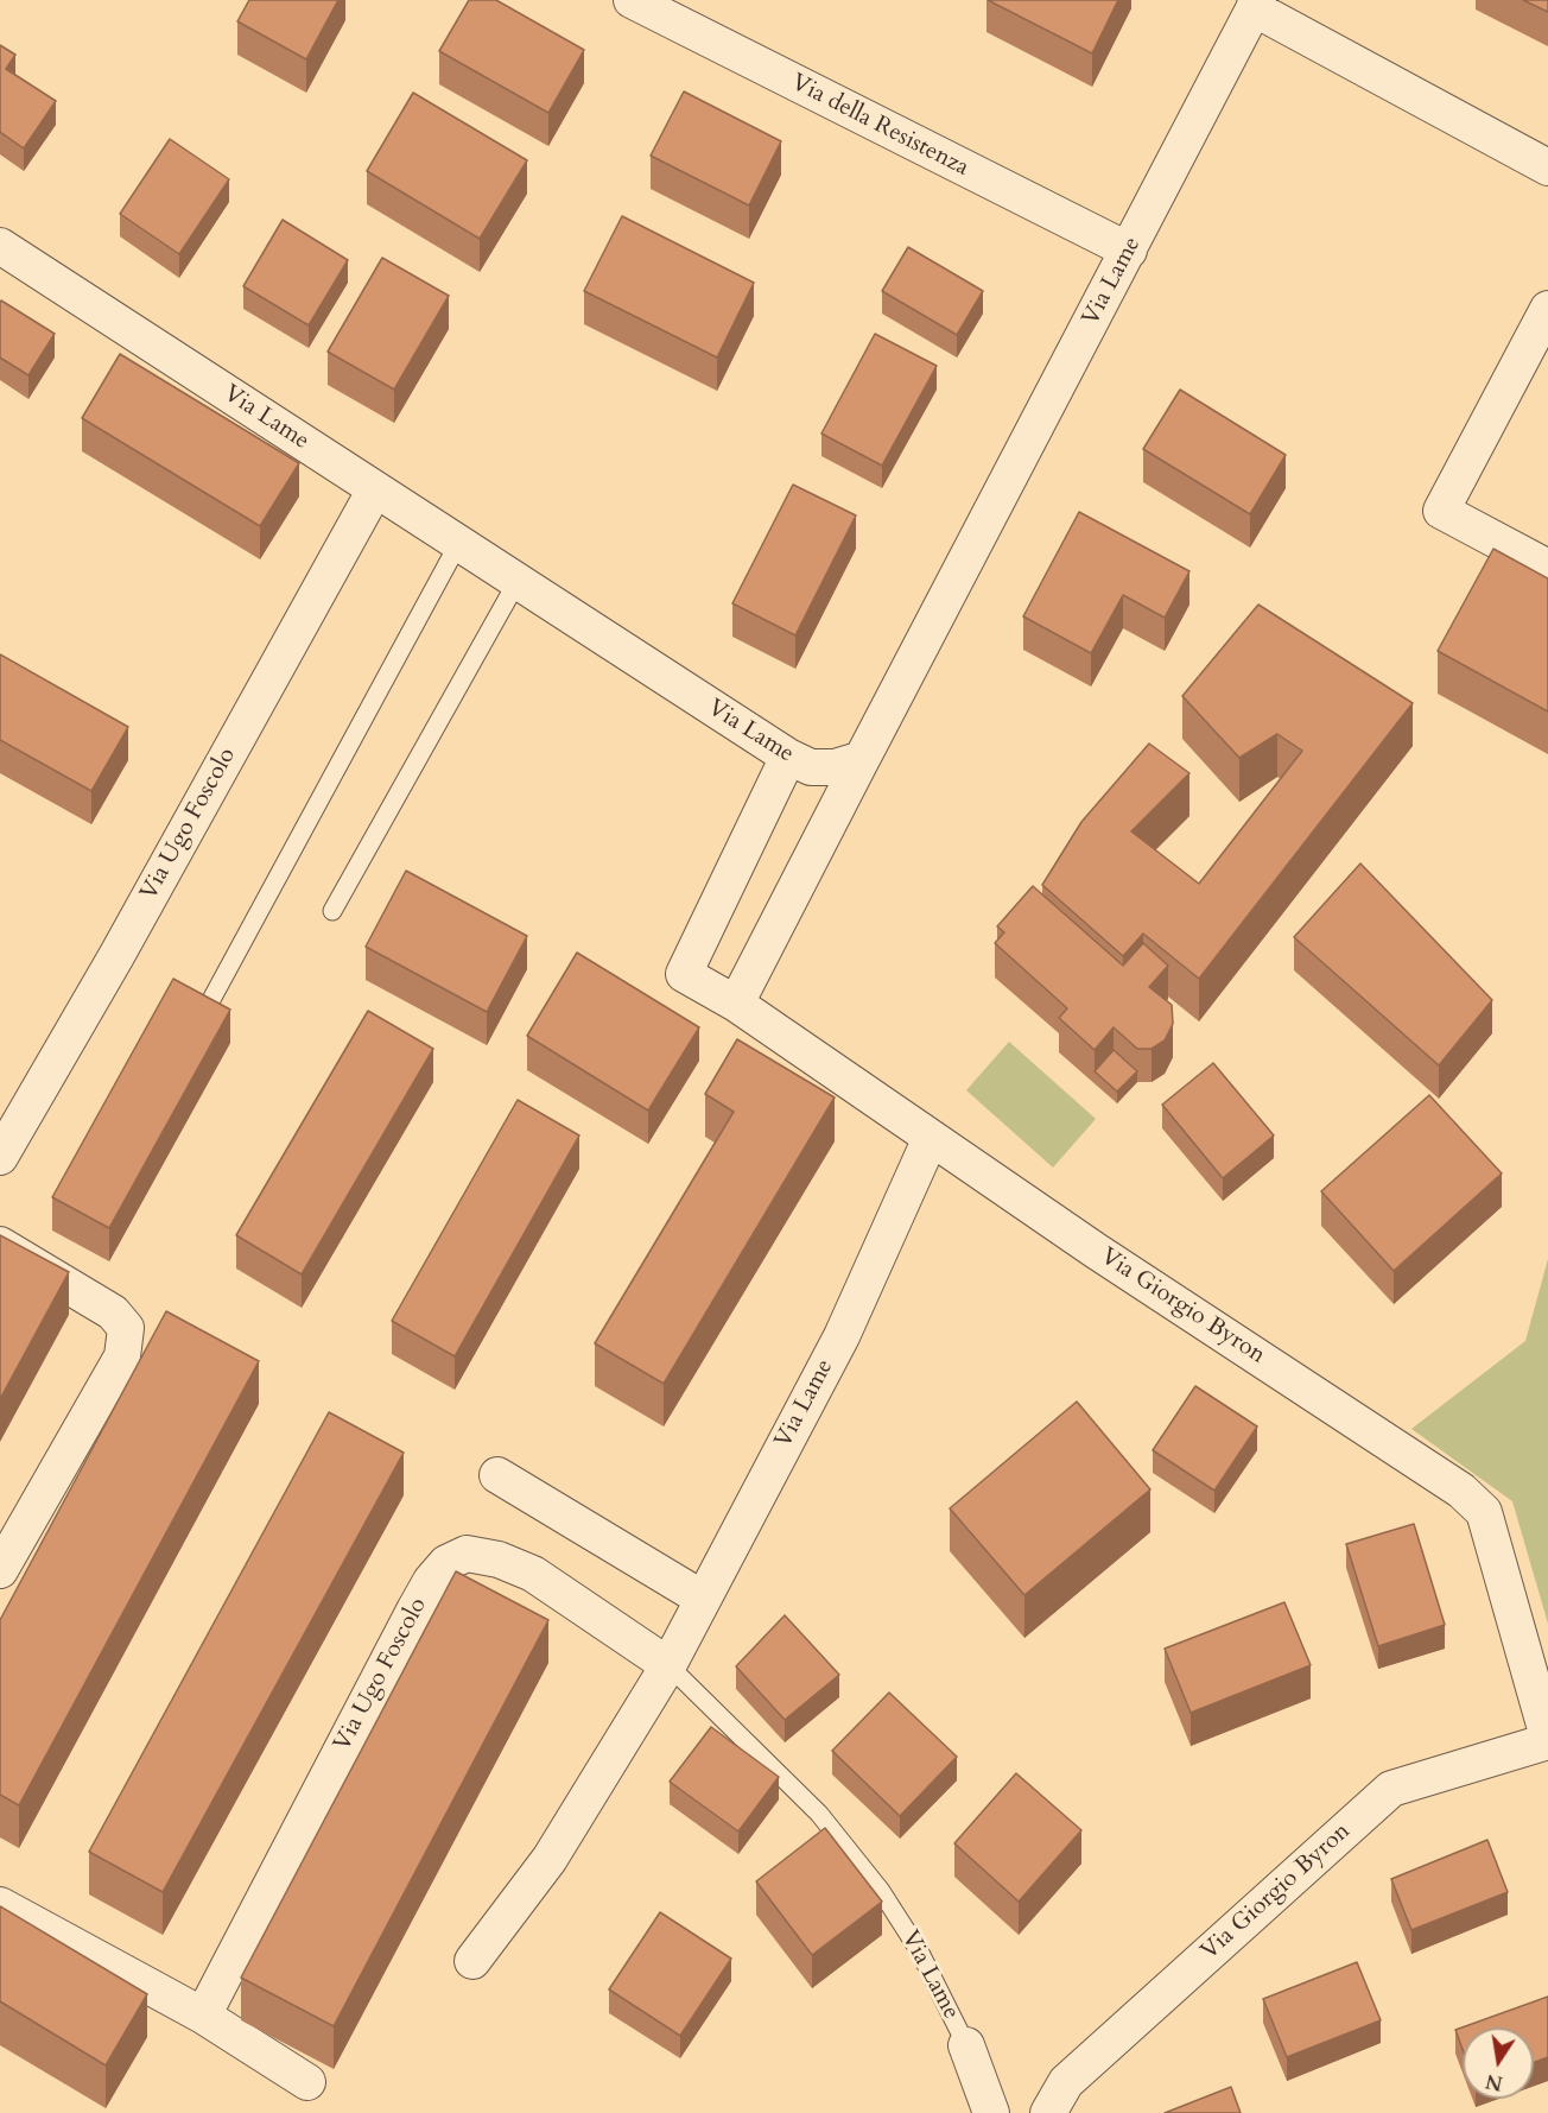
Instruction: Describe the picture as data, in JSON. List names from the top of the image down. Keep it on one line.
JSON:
{"streets":{"street":["Via della Resistenza","Via Lame","Via Ugo Foscolo","Via Giorgio Byron"]},"crossings":[["Via della Resistenza","Via Lame"],["Via Lame","Via Ugo Foscolo"],["Via Lame","Via Giorgio Byron"]],"north":"bottom"}
